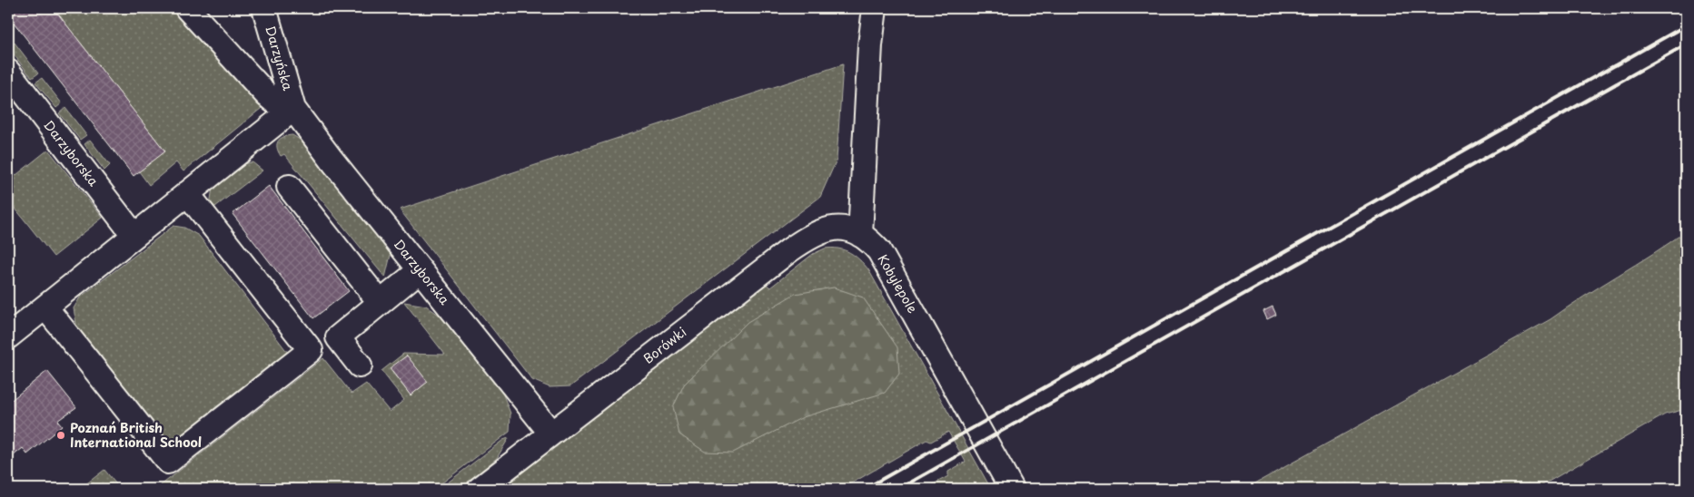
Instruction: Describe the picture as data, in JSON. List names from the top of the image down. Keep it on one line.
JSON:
{"streets":{"street":["Darzyńska","Darzyborska","Kobylepole","Borówki"]},"crossings":[["Darzyńska","Darzyborska"],["Darzyborska","Borówki"],["Kobylepole","Borówki"]],"places":["Poznań British International School"]}
